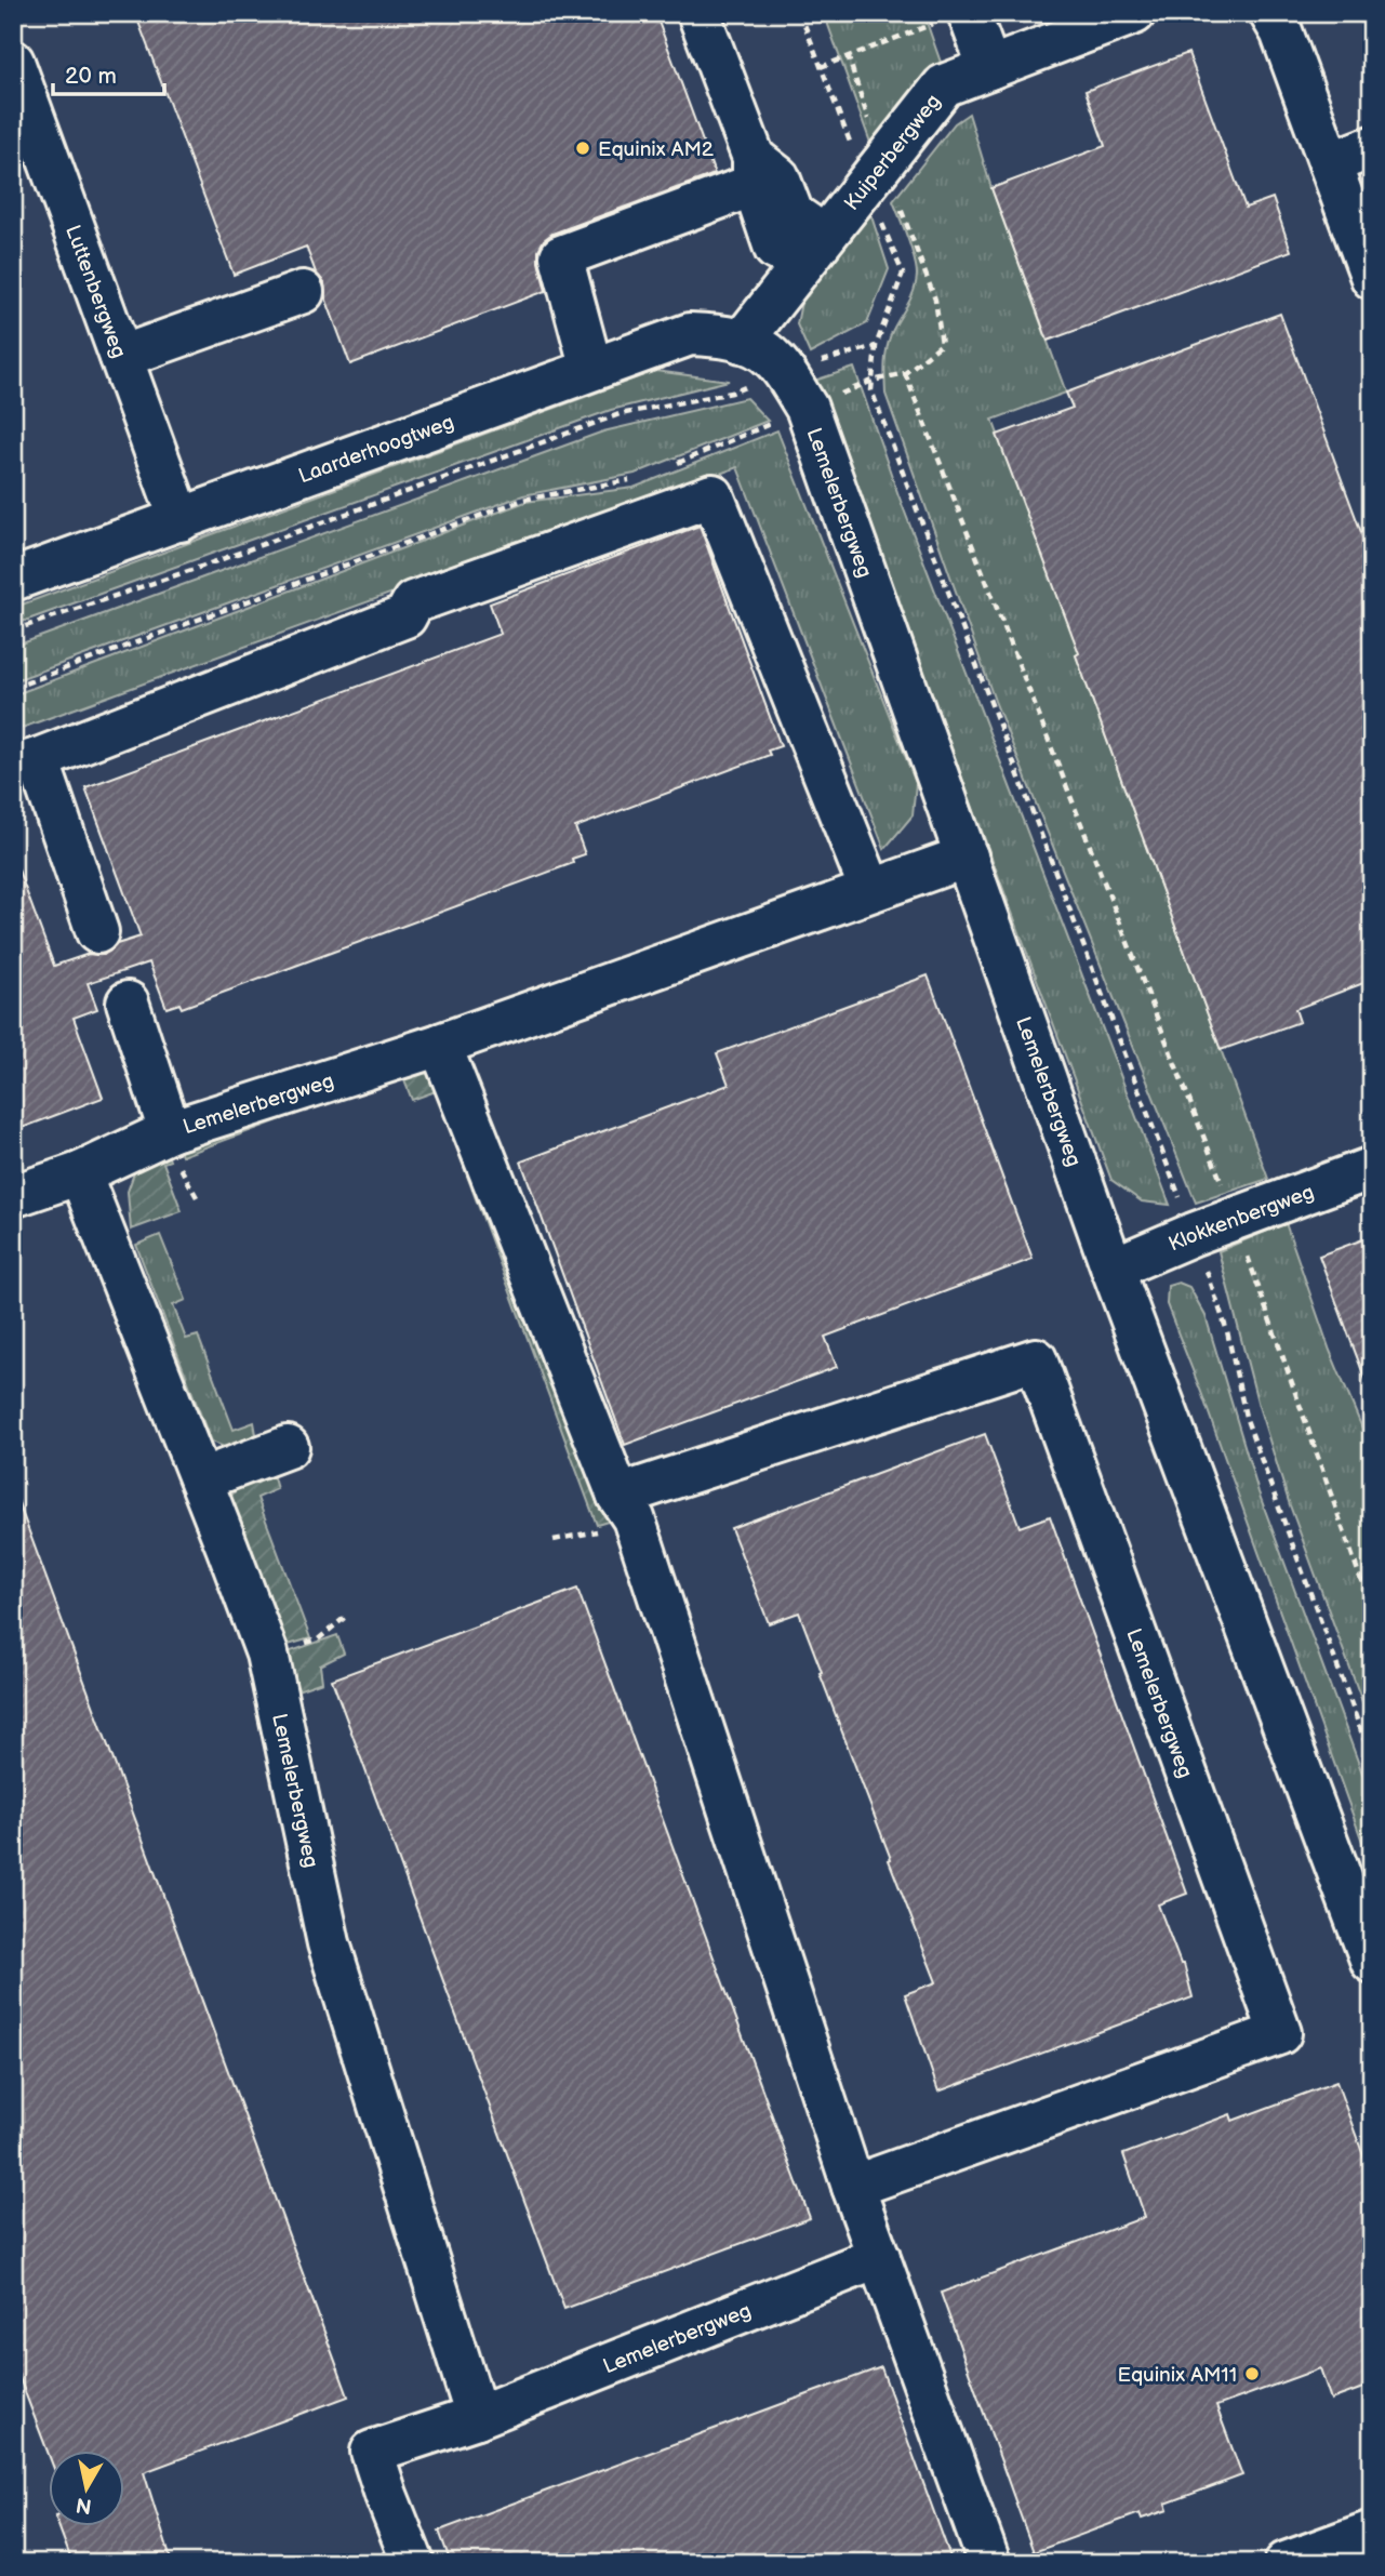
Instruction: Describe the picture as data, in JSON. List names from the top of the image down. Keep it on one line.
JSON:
{"streets":{"street":["Kuiperbergweg","Luttenbergweg","Laarderhoogtweg","Lemelerbergweg","Klokkenbergweg"]},"crossings":[["Kuiperbergweg","Laarderhoogtweg"],["Kuiperbergweg","Lemelerbergweg"],["Luttenbergweg","Laarderhoogtweg"],["Laarderhoogtweg","Lemelerbergweg"],["Lemelerbergweg","Klokkenbergweg"]],"places":["Equinix AM2","Equinix AM11"],"scale_bar":"20 m","north":"bottom"}
